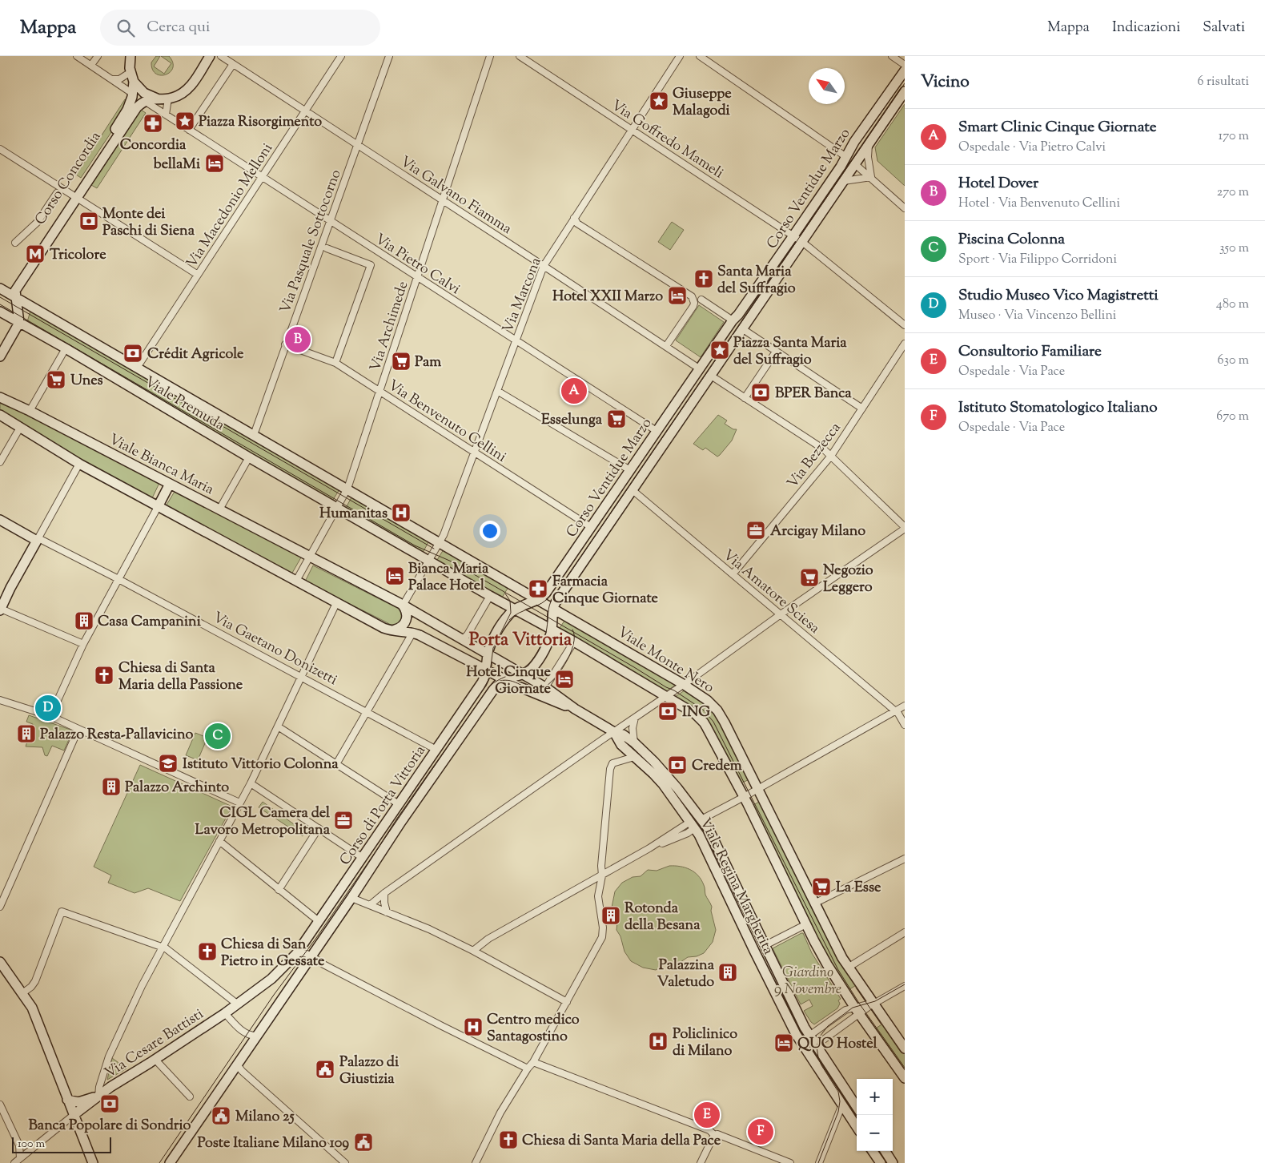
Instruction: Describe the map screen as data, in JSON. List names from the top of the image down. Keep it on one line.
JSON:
{"streets":{"street":["Via Goffredo Mameli","Corso Concordia","Corso Ventidue Marzo","Via Galvano Fiamma","Via Macedonio Melloni","Via Pasquale Sottocorno","Via Pietro Calvi","Via Marcona","Via Archimede","Viale Premuda","Via Benvenuto Cellini","Via Bezzecca","Viale Bianca Maria","Via Amatore Sciesa","Via Gaetano Donizetti","Viale Monte Nero","Corso di Porta Vittoria","Viale Regina Margherita","Via Cesare Battisti"]},"crossings":[["Via Goffredo Mameli","Corso Ventidue Marzo"],["Via Goffredo Mameli","Via Marcona"],["Corso Concordia","Via Pietro Calvi"],["Corso Concordia","Viale Premuda"],["Corso Ventidue Marzo","Via Pietro Calvi"],["Corso Ventidue Marzo","Viale Premuda"],["Corso Ventidue Marzo","Via Benvenuto Cellini"],["Corso Ventidue Marzo","Via Amatore Sciesa"],["Corso Ventidue Marzo","Viale Monte Nero"],["Via Galvano Fiamma","Via Macedonio Melloni"],["Via Galvano Fiamma","Via Pasquale Sottocorno"],["Via Galvano Fiamma","Via Marcona"],["Via Galvano Fiamma","Via Archimede"],["Via Macedonio Melloni","Via Pietro Calvi"],["Via Macedonio Melloni","Viale Premuda"],["Via Pasquale Sottocorno","Via Pietro Calvi"],["Via Pasquale Sottocorno","Viale Premuda"],["Via Pasquale Sottocorno","Via Benvenuto Cellini"],["Via Pietro Calvi","Via Marcona"],["Via Pietro Calvi","Via Archimede"],["Via Marcona","Viale Premuda"],["Via Marcona","Via Benvenuto Cellini"],["Via Marcona","Viale Bianca Maria"],["Via Archimede","Viale Premuda"],["Via Archimede","Via Benvenuto Cellini"],["Viale Premuda","Viale Bianca Maria"],["Viale Premuda","Viale Monte Nero"],["Viale Premuda","Corso di Porta Vittoria"],["Via Bezzecca","Via Amatore Sciesa"],["Viale Bianca Maria","Corso di Porta Vittoria"],["Via Gaetano Donizetti","Corso di Porta Vittoria"],["Via Gaetano Donizetti","Via Cesare Battisti"],["Corso di Porta Vittoria","Via Cesare Battisti"]],"districts":["Porta Vittoria"],"parks":["Giardino 9 Novembre"],"places":{"place":["Giuseppe Malagodi","Piazza Risorgimento","Piazza Santa Maria del Suffragio"],"pharmacy":["Concordia","Farmacia Cinque Giornate"],"hotel":["bellaMi","Hotel XXII Marzo","Bianca Maria Palace Hotel","Hotel Cinque Giornate","QUO Hostel"],"bank":["Monte dei Paschi di Siena","Crédit Agricole","BPER Banca","ING","Credem","Banca Popolare di Sondrio"],"metro station":["Tricolore"],"church":["Santa Maria del Suffragio","Chiesa di Santa Maria della Passione","Chiesa di San Pietro in Gessate","Chiesa di Santa Maria della Pace"],"supermarket":["Pam","Unes","Esselunga","Negozio Leggero","La Esse"],"hospital":["Humanitas","Centro medico Santagostino","Policlinico di Milano"],"office":["Arcigay Milano","CIGL Camera del Lavoro Metropolitana"],"building":["Casa Campanini","Palazzo Resta-Pallavicino","Palazzo Archinto","Rotonda della Besana","Palazzina Valetudo"],"school or university":["Istituto Vittorio Colonna"],"public building":["Palazzo di Giustizia","Milano 25","Poste Italiane Milano 109"]},"scale_bar":"100 m","north":"top left","page":{"header":"Mappa","search":"Cerca qui","nav":["Mappa","Indicazioni","Salvati"],"heading":["Vicino","6 risultati"],"list":[{"mark":"A","name":"Smart Clinic Cinque Giornate","note":"Ospedale · Via Pietro Calvi","value":"170 m"},{"mark":"B","name":"Hotel Dover","note":"Hotel · Via Benvenuto Cellini","value":"270 m"},{"mark":"C","name":"Piscina Colonna","note":"Sport · Via Filippo Corridoni","value":"350 m"},{"mark":"D","name":"Studio Museo Vico Magistretti","note":"Museo · Via Vincenzo Bellini","value":"480 m"},{"mark":"E","name":"Consultorio Familiare","note":"Ospedale · Via Pace","value":"630 m"},{"mark":"F","name":"Istituto Stomatologico Italiano","note":"Ospedale · Via Pace","value":"670 m"}],"pins":["B","A","D","C","E","F"],"map_buttons":["+","−"],"scale":"100 m"}}
